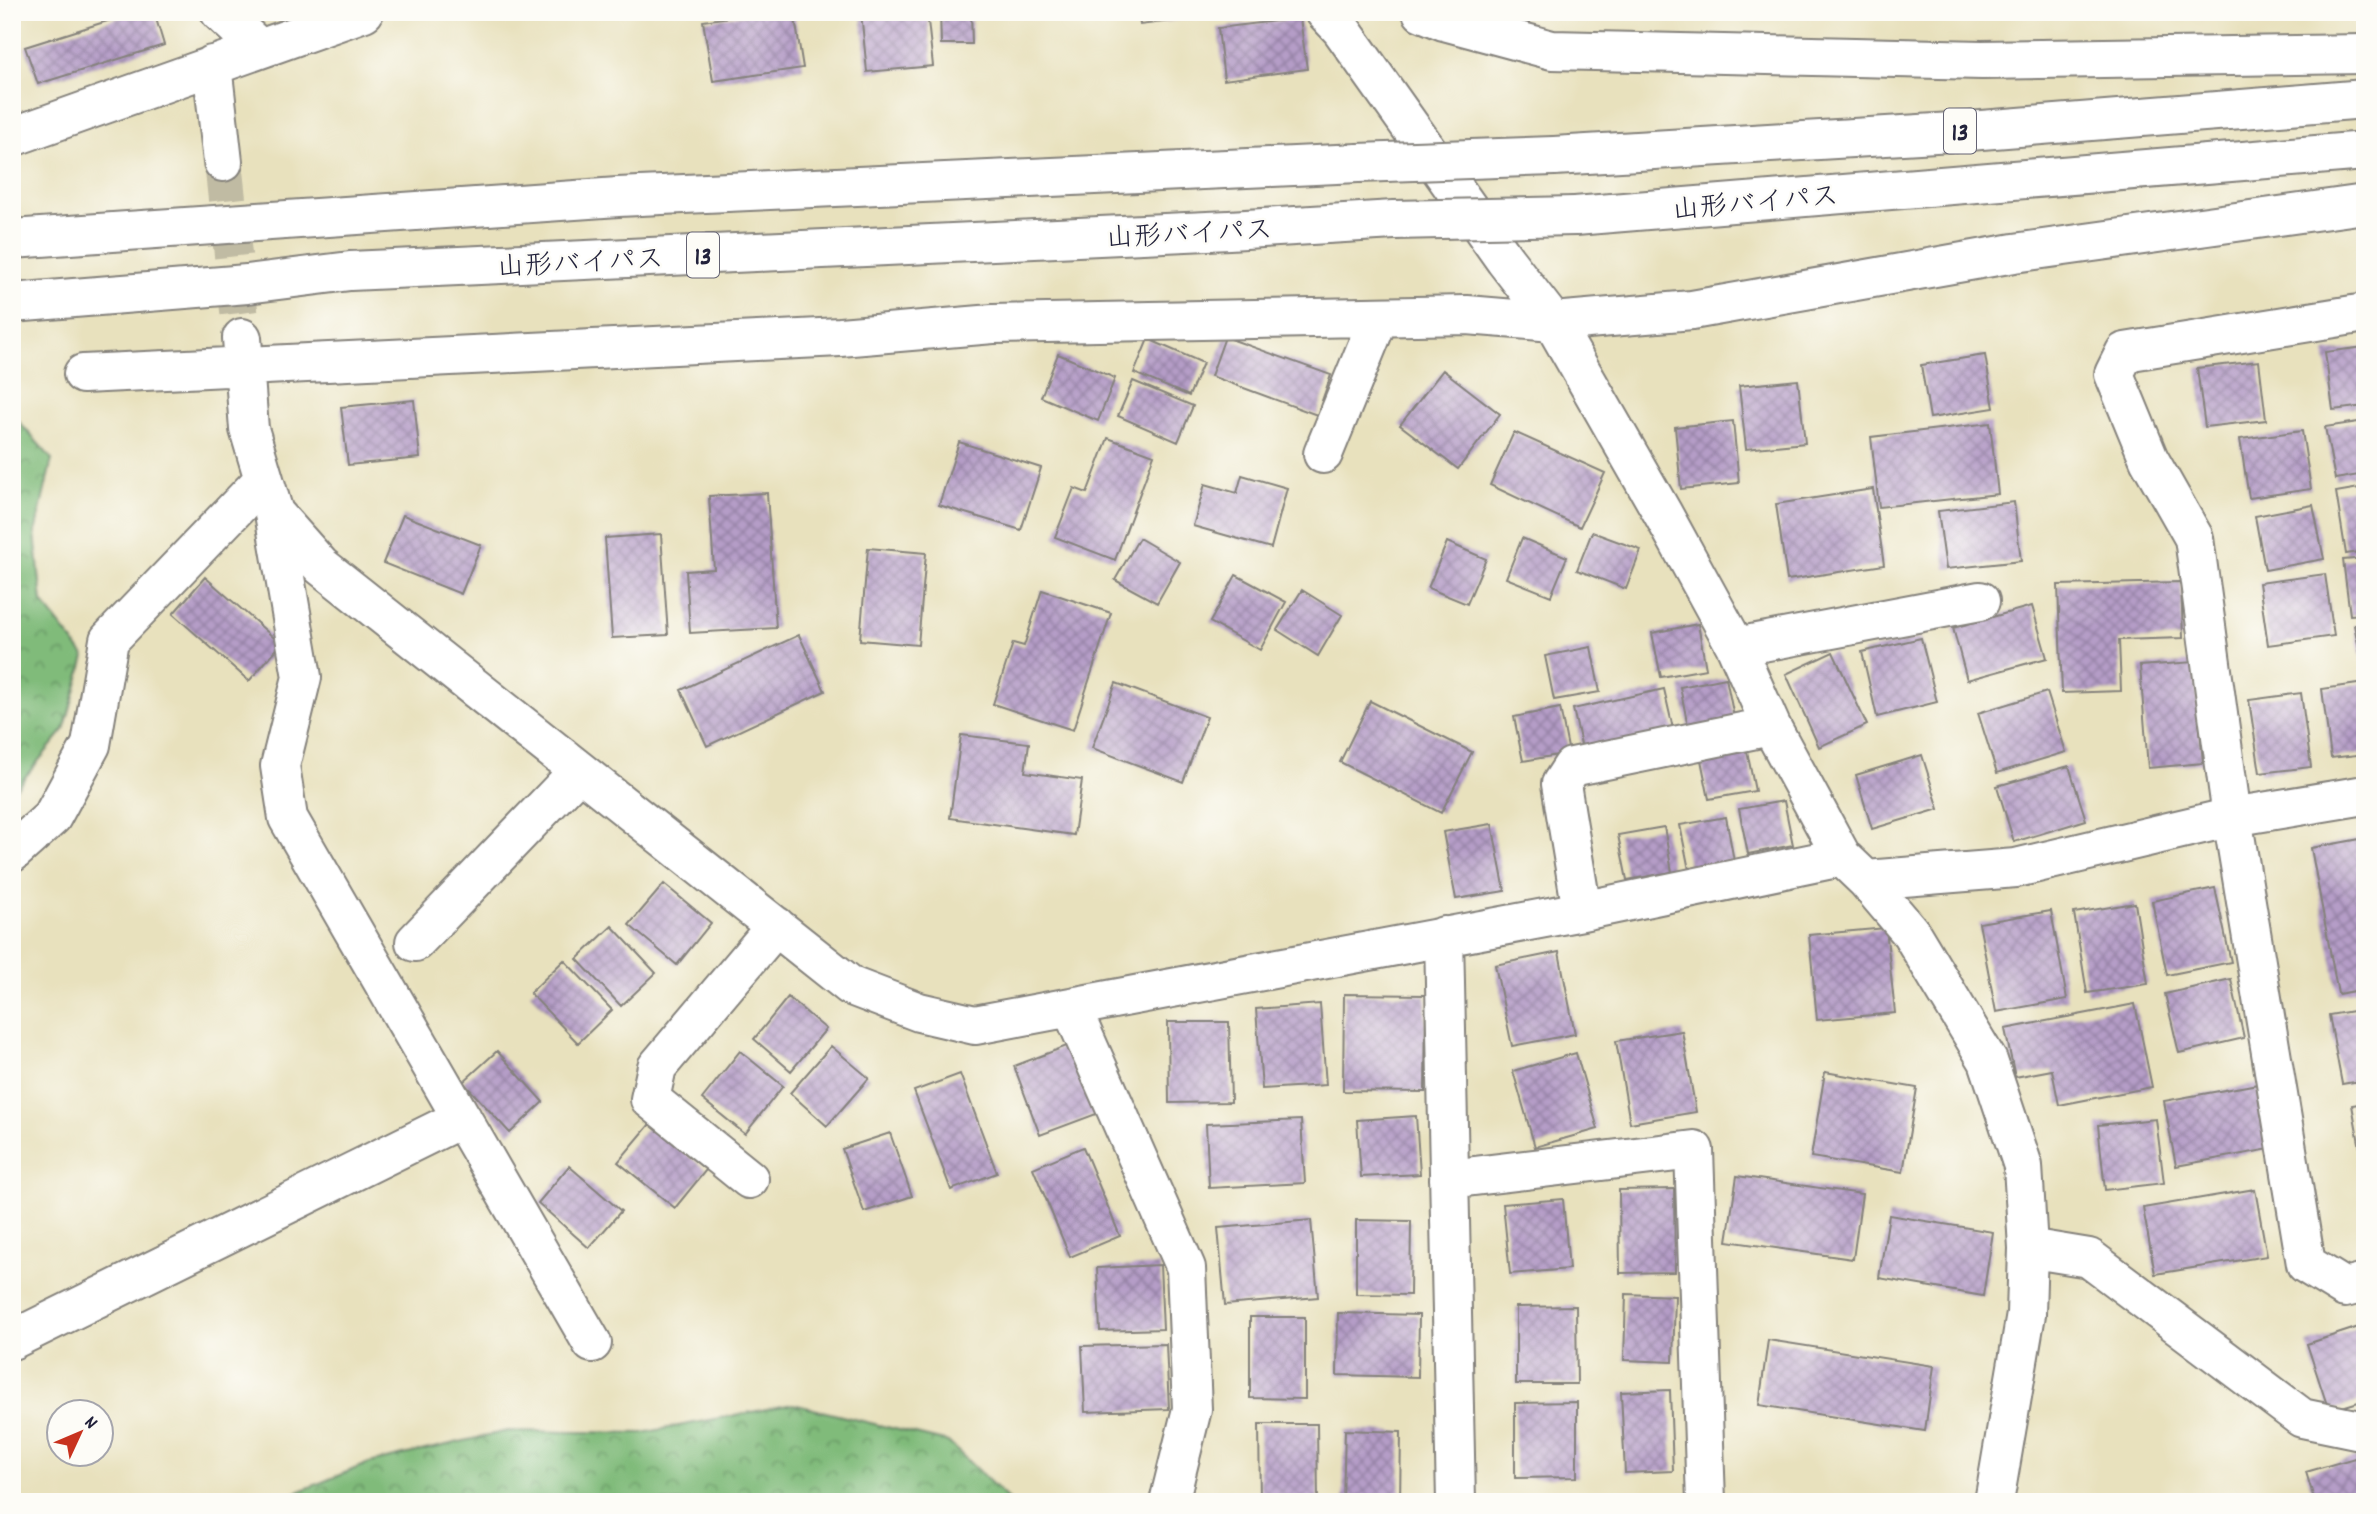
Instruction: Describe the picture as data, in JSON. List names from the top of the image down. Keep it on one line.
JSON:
{"streets":{"main road":["13","山形バイパス"]},"north":"top right"}
